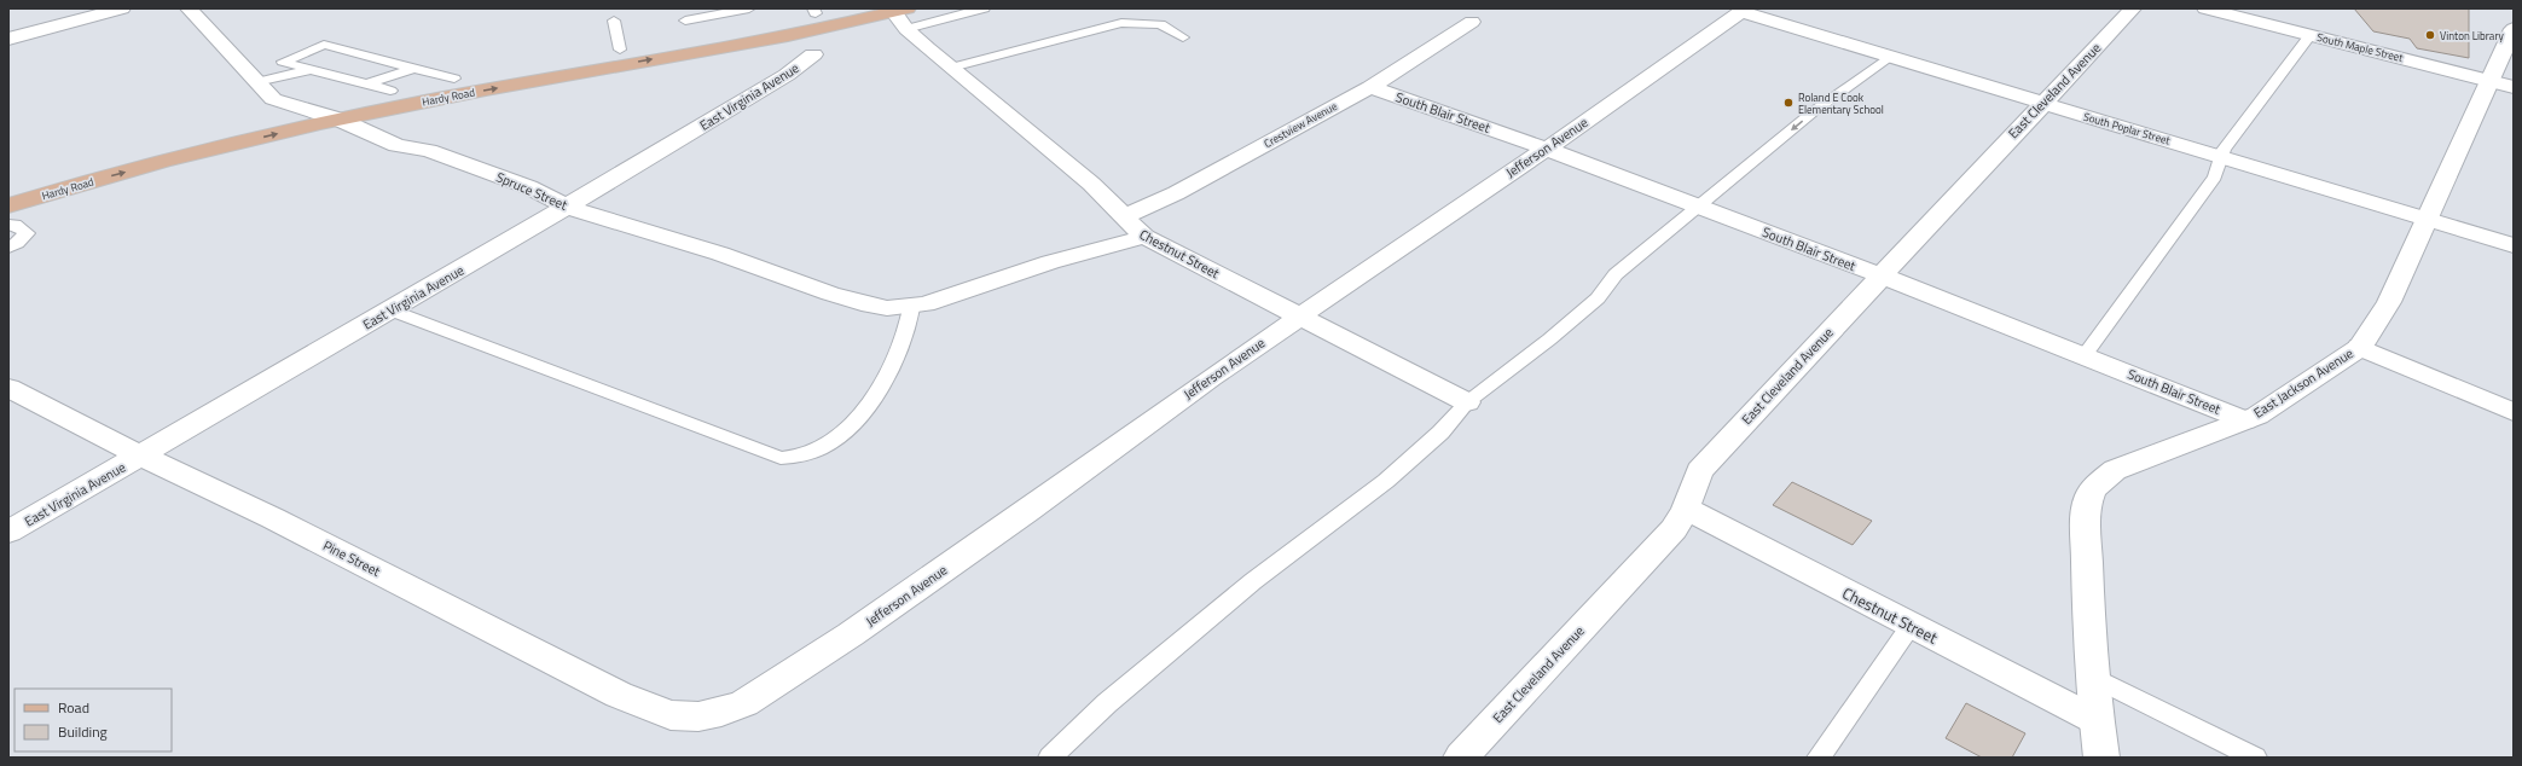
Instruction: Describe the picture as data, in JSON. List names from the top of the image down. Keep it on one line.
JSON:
{"streets":{"main road":["Hardy Road"],"street":["South Maple Street","East Cleveland Avenue","East Virginia Avenue","South Blair Street","Crestview Avenue","South Poplar Street","Jefferson Avenue","Spruce Street","Chestnut Street","East Jackson Avenue","Pine Street"]},"crossings":[["South Maple Street","East Jackson Avenue"],["East Cleveland Avenue","South Blair Street"],["East Cleveland Avenue","South Poplar Street"],["East Cleveland Avenue","Chestnut Street"],["Hardy Road","Spruce Street"],["Hardy Road","Chestnut Street"],["East Virginia Avenue","Spruce Street"],["East Virginia Avenue","Pine Street"],["South Blair Street","Crestview Avenue"],["South Blair Street","Jefferson Avenue"],["South Blair Street","East Jackson Avenue"],["Crestview Avenue","Chestnut Street"],["South Poplar Street","Jefferson Avenue"],["South Poplar Street","East Jackson Avenue"],["Jefferson Avenue","Chestnut Street"],["Jefferson Avenue","Pine Street"],["Chestnut Street","East Jackson Avenue"]],"places":["Vinton Library","Roland E Cook Elementary School"],"legend":["Road","Building"]}
